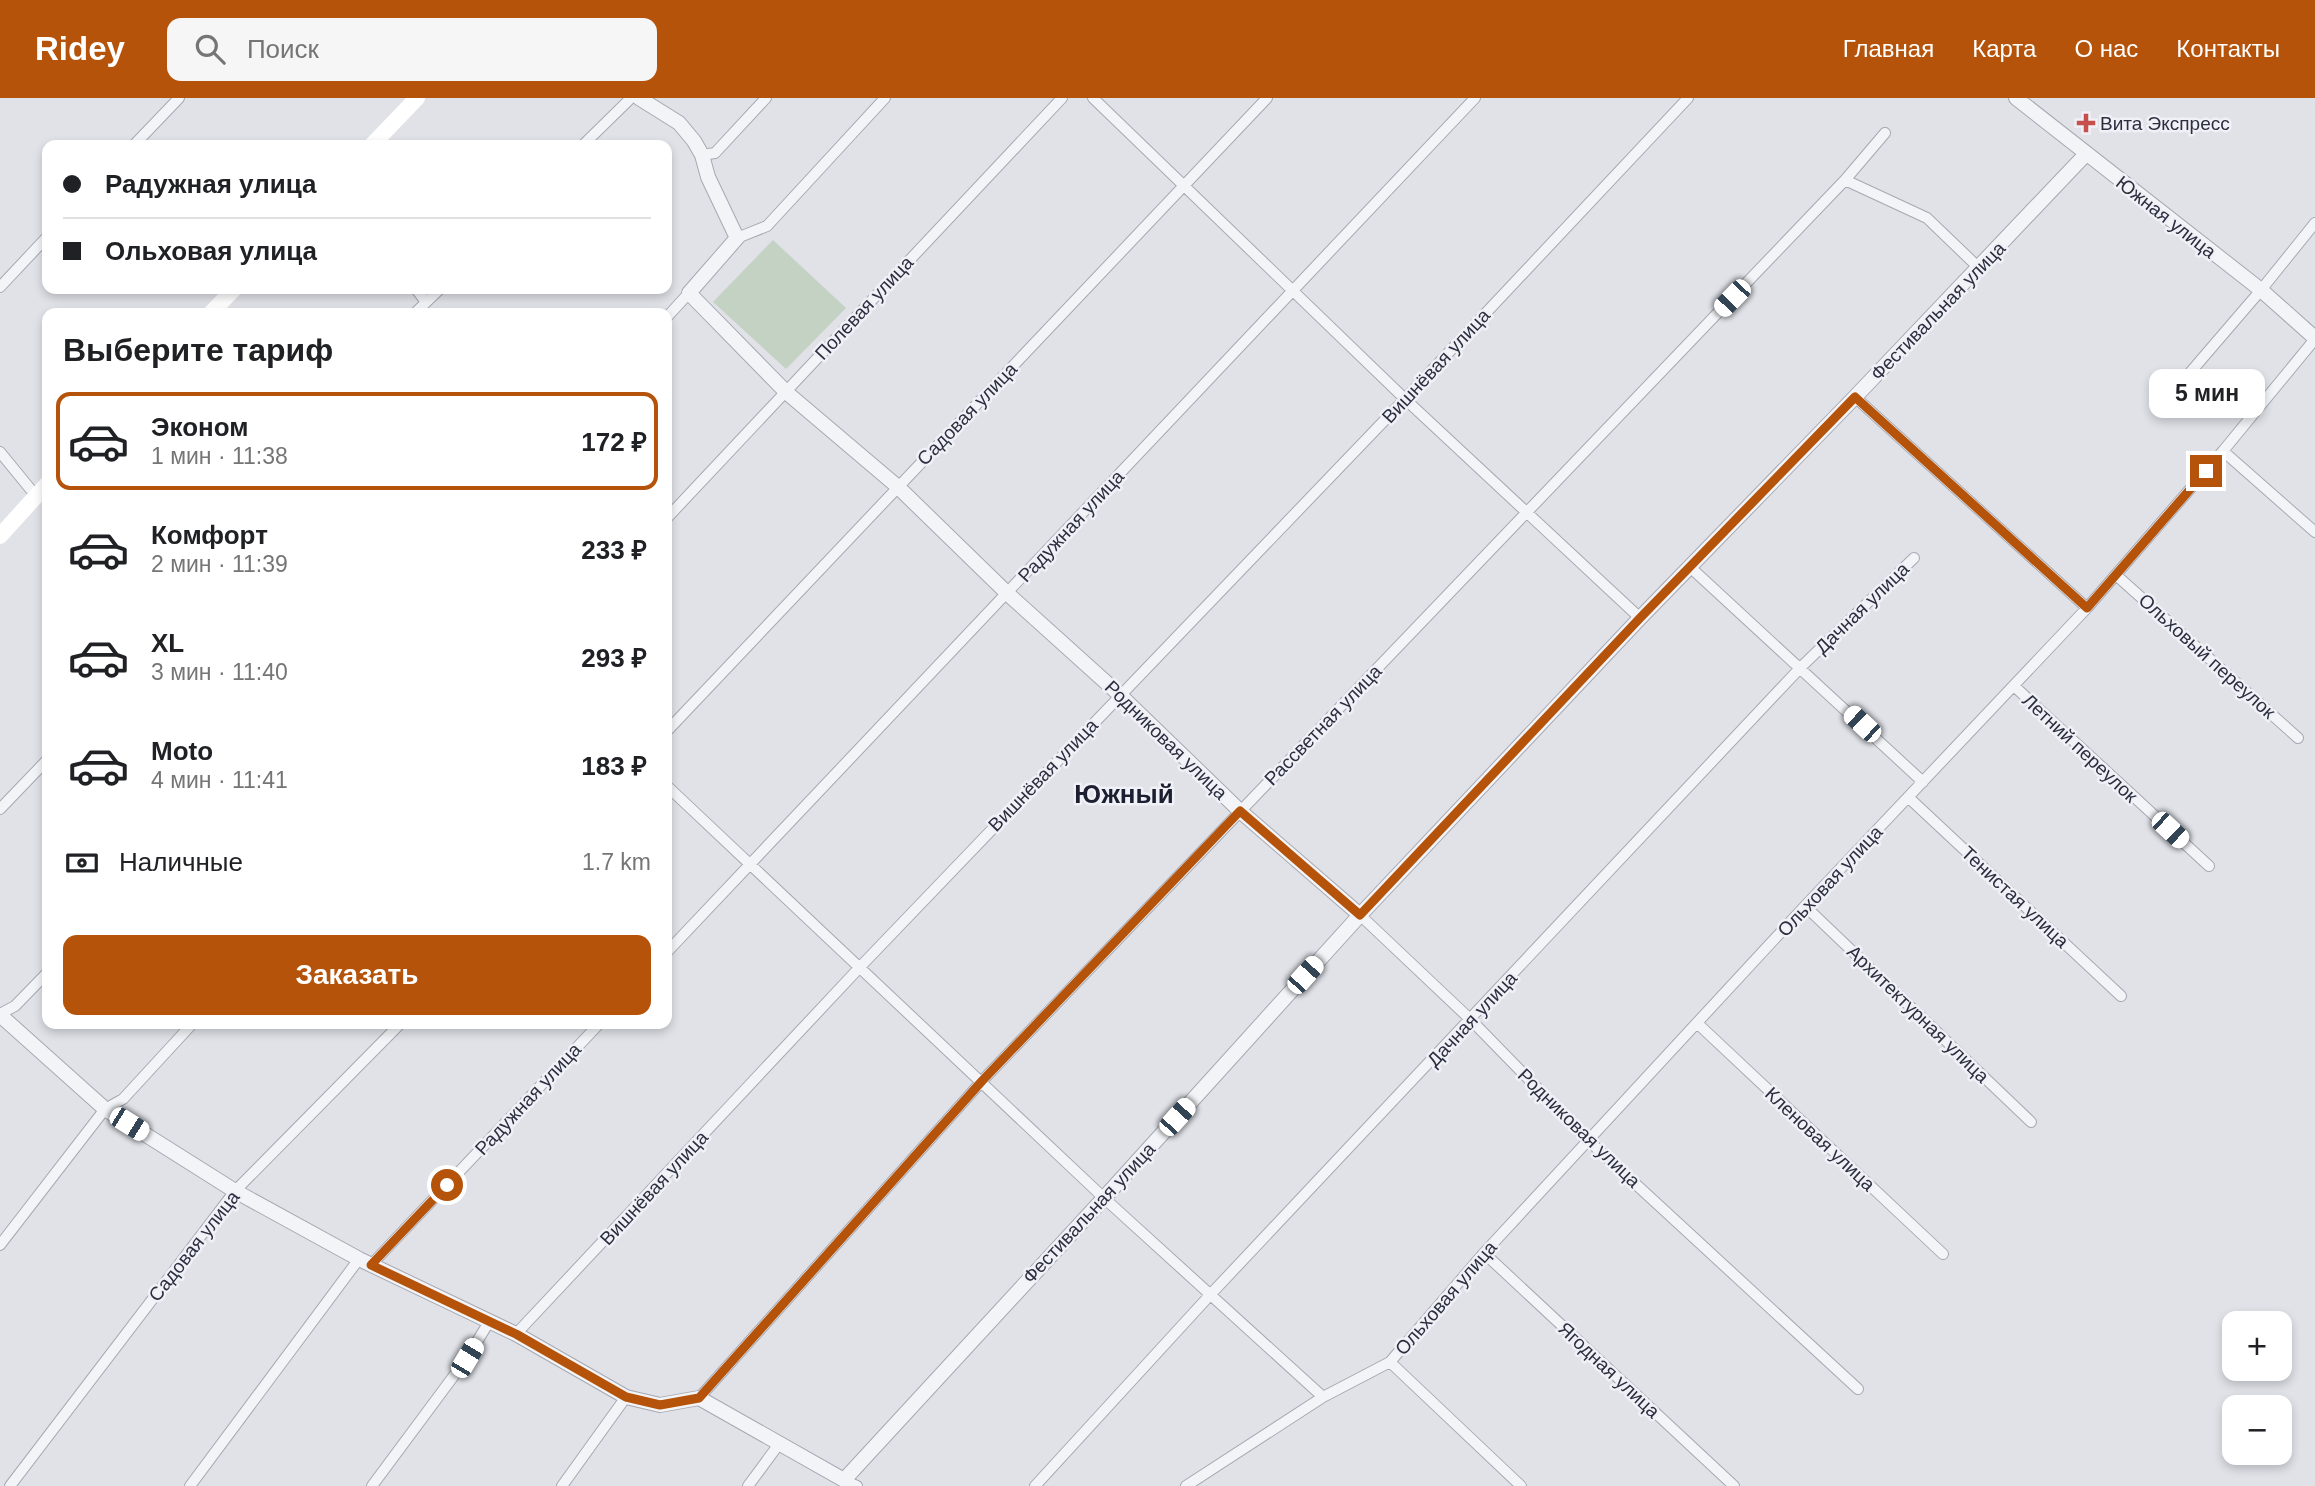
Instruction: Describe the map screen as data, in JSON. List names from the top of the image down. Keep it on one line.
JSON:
{"streets":{"street":["Южная улица","Полевая улица","Фестивальная улица","Вишнёвая улица","Садовая улица","Радужная улица","Дачная улица","Ольховый переулок","Рассветная улица","Родниковая улица","Летний переулок","Ольховая улица","Тенистая улица","Архитектурная улица","Кленовая улица","Ягодная улица"]},"crossings":[["Южная улица","Фестивальная улица"],["Южная улица","Ольховая улица"],["Полевая улица","Родниковая улица"],["Фестивальная улица","Родниковая улица"],["Вишнёвая улица","Родниковая улица"],["Садовая улица","Родниковая улица"],["Радужная улица","Родниковая улица"],["Дачная улица","Родниковая улица"],["Ольховый переулок","Ольховая улица"],["Рассветная улица","Родниковая улица"],["Родниковая улица","Ольховая улица"],["Летний переулок","Ольховая улица"],["Ольховая улица","Тенистая улица"],["Ольховая улица","Архитектурная улица"],["Ольховая улица","Кленовая улица"],["Ольховая улица","Ягодная улица"]],"districts":["Южный"],"places":{"health":["Вита Экспресс"]},"page":{"header":"Ridey","search":"Поиск","nav":["Главная","Карта","О нас","Контакты"],"banner":["Радужная улица","Ольховая улица"],"heading":"Выберите тариф","bubble":"5 мин","list":[{"name":"Эконом","note":"1 мин · 11:38","value":"172 ₽"},{"name":"Комфорт","note":"2 мин · 11:39","value":"233 ₽"},{"name":"XL","note":"3 мин · 11:40","value":"293 ₽"},{"name":"Moto","note":"4 мин · 11:41","value":"183 ₽"}],"pay":["Наличные","1.7 km"],"buttons":"Заказать","map_buttons":["+","−"]}}
